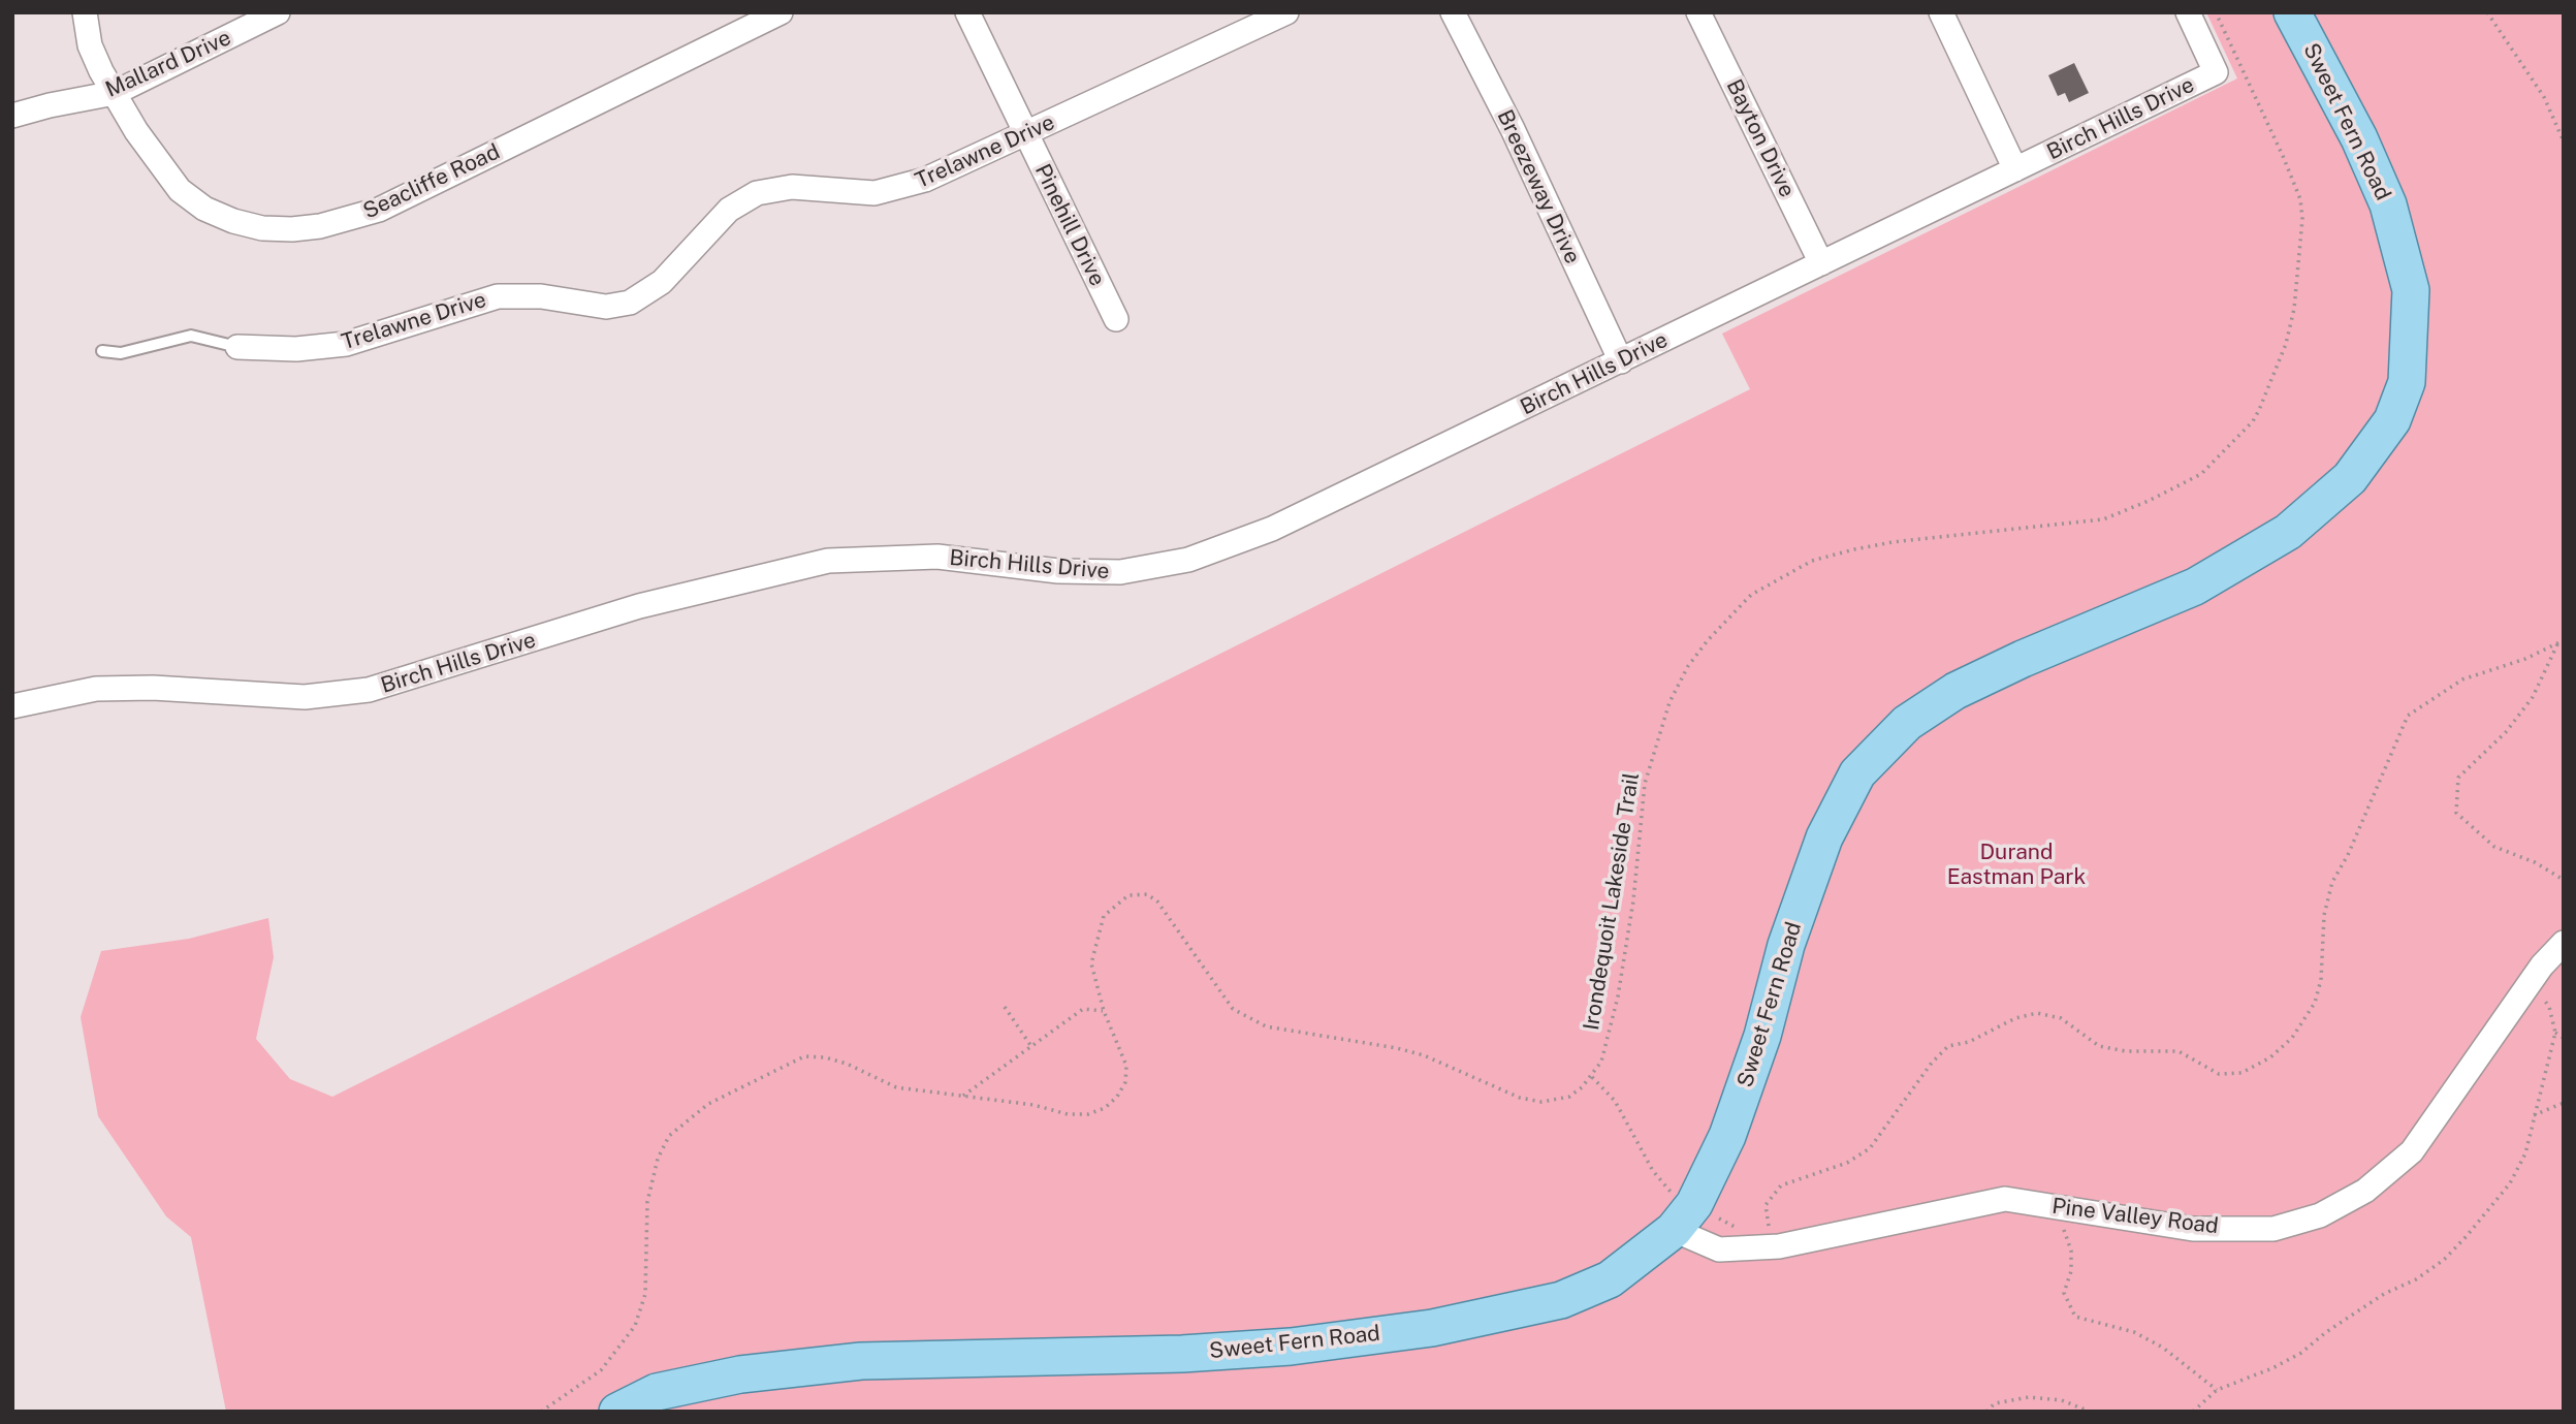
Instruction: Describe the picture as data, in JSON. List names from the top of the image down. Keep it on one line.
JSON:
{"streets":{"main road":["Sweet Fern Road"],"street":["Mallard Drive","Birch Hills Drive","Bayton Drive","Trelawne Drive","Seacliffe Road","Breezeway Drive","Pinehill Drive","Pine Valley Road"],"path":["Irondequoit Lakeside Trail"]},"crossings":[["Mallard Drive","Seacliffe Road"],["Birch Hills Drive","Bayton Drive"],["Birch Hills Drive","Breezeway Drive"],["Sweet Fern Road","Pine Valley Road"],["Trelawne Drive","Pinehill Drive"]],"parks":["Durand Eastman Park"]}
